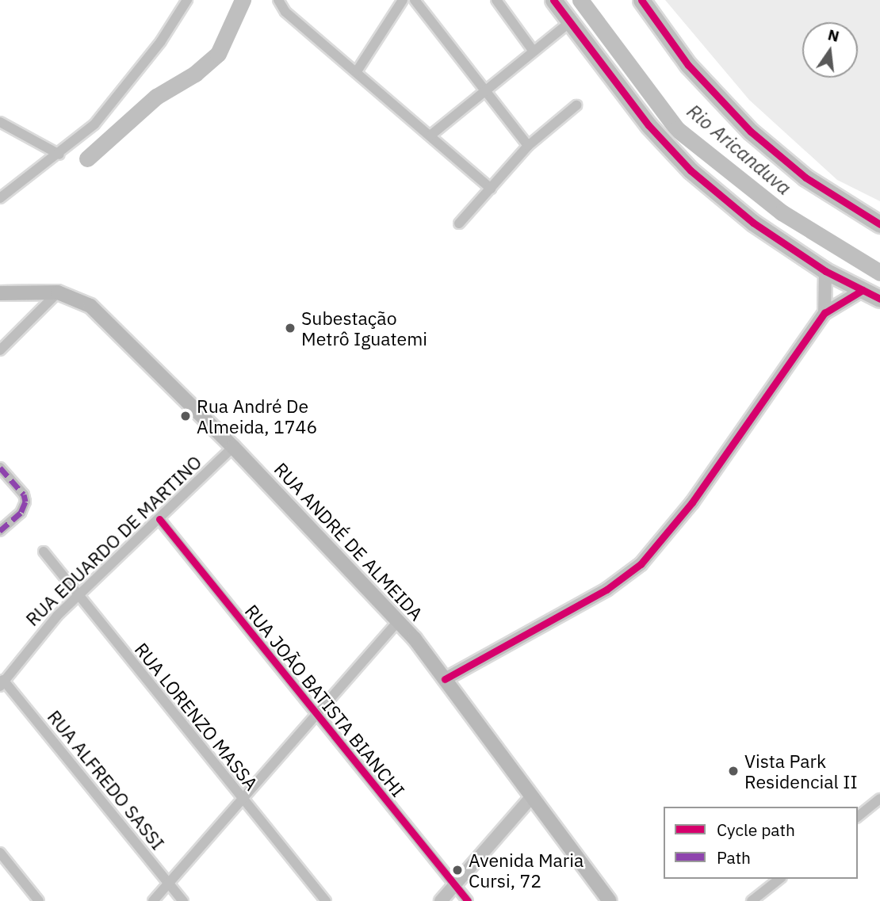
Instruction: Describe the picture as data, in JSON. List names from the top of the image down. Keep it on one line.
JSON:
{"streets":{"main road":["RUA ANDRÉ DE ALMEIDA"],"street":["RUA EDUARDO DE MARTINO","RUA JOÃO BATISTA BIANCHI","RUA LORENZO MASSA","RUA ALFREDO SASSI"]},"crossings":[["RUA EDUARDO DE MARTINO","RUA ANDRÉ DE ALMEIDA"],["RUA EDUARDO DE MARTINO","RUA JOÃO BATISTA BIANCHI"],["RUA EDUARDO DE MARTINO","RUA LORENZO MASSA"],["RUA EDUARDO DE MARTINO","RUA ALFREDO SASSI"]],"water":["Rio Aricanduva"],"places":["Subestação Metrô Iguatemi","Rua André De Almeida, 1746","Vista Park Residencial II","Avenida Maria Cursi, 72"],"legend":["Cycle path","Path"],"north":"top"}
